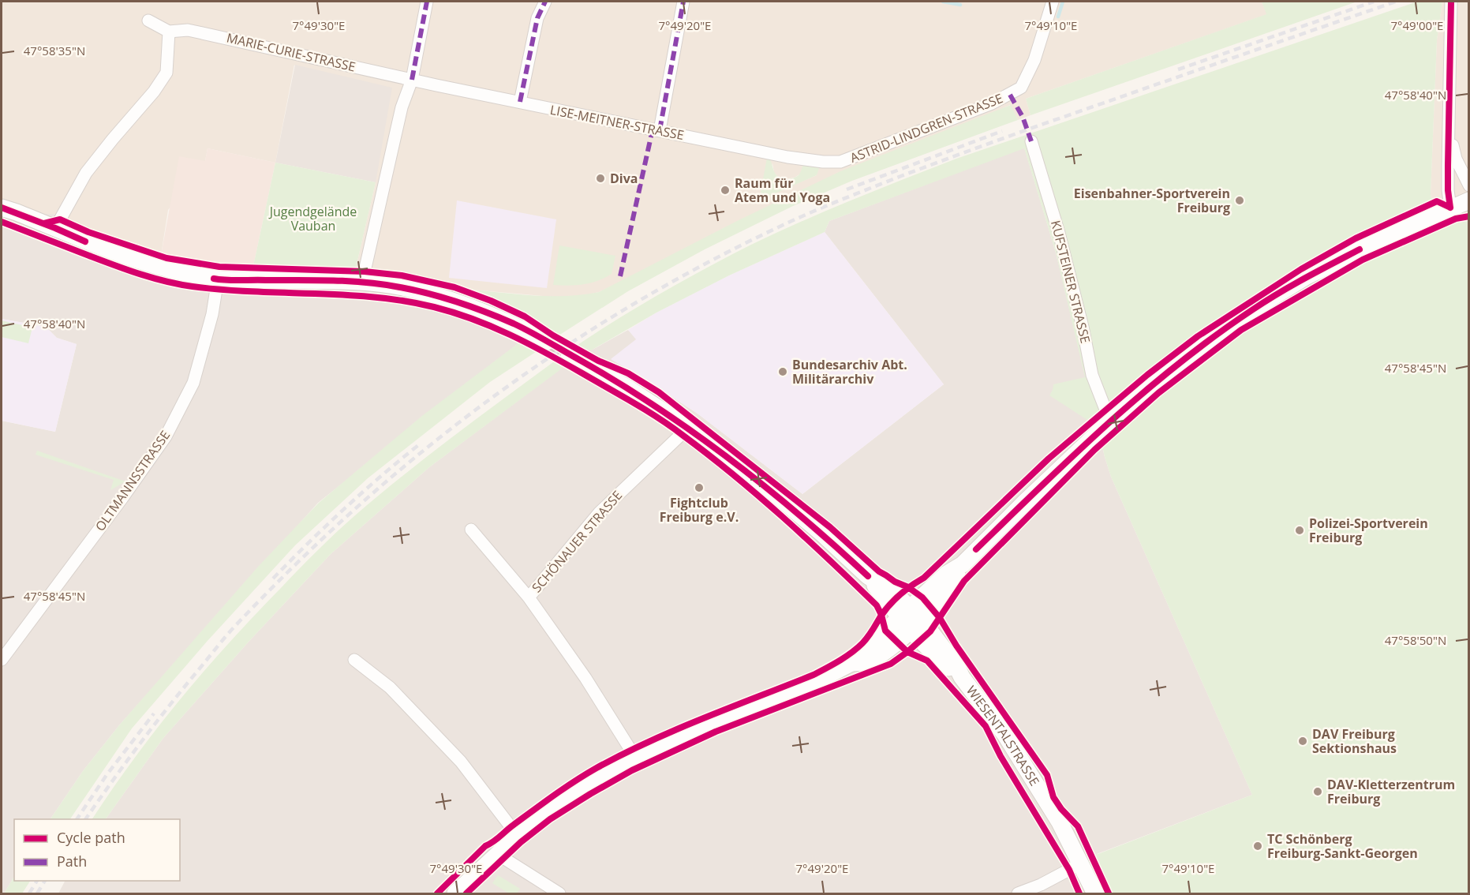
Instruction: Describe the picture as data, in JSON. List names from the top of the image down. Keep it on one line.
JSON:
{"streets":{"main road":["WIESENTALSTRASSE"],"street":["MARIE-CURIE-STRASSE","LISE-MEITNER-STRASSE","ASTRID-LINDGREN-STRASSE","KUFSTEINER STRASSE","OLTMANNSSTRASSE","SCHÖNAUER STRASSE"]},"crossings":[["MARIE-CURIE-STRASSE","LISE-MEITNER-STRASSE"],["LISE-MEITNER-STRASSE","ASTRID-LINDGREN-STRASSE"],["SCHÖNAUER STRASSE","WIESENTALSTRASSE"]],"parks":["Jugendgelände Vauban"],"places":["Diva","Raum für Atem und Yoga","Eisenbahner-Sportverein Freiburg","Bundesarchiv Abt. Militärarchiv","Fightclub Freiburg e.V.","Polizei-Sportverein Freiburg","DAV Freiburg Sektionshaus","DAV-Kletterzentrum Freiburg","TC Schönberg Freiburg-Sankt-Georgen"],"legend":["Cycle path","Path"],"coordinates":["7°49'30\"E","7°49'20\"E","7°49'10\"E","7°49'00\"E","47°58'35\"N","47°58'40\"N","47°58'45\"N","47°58'50\"N"]}
